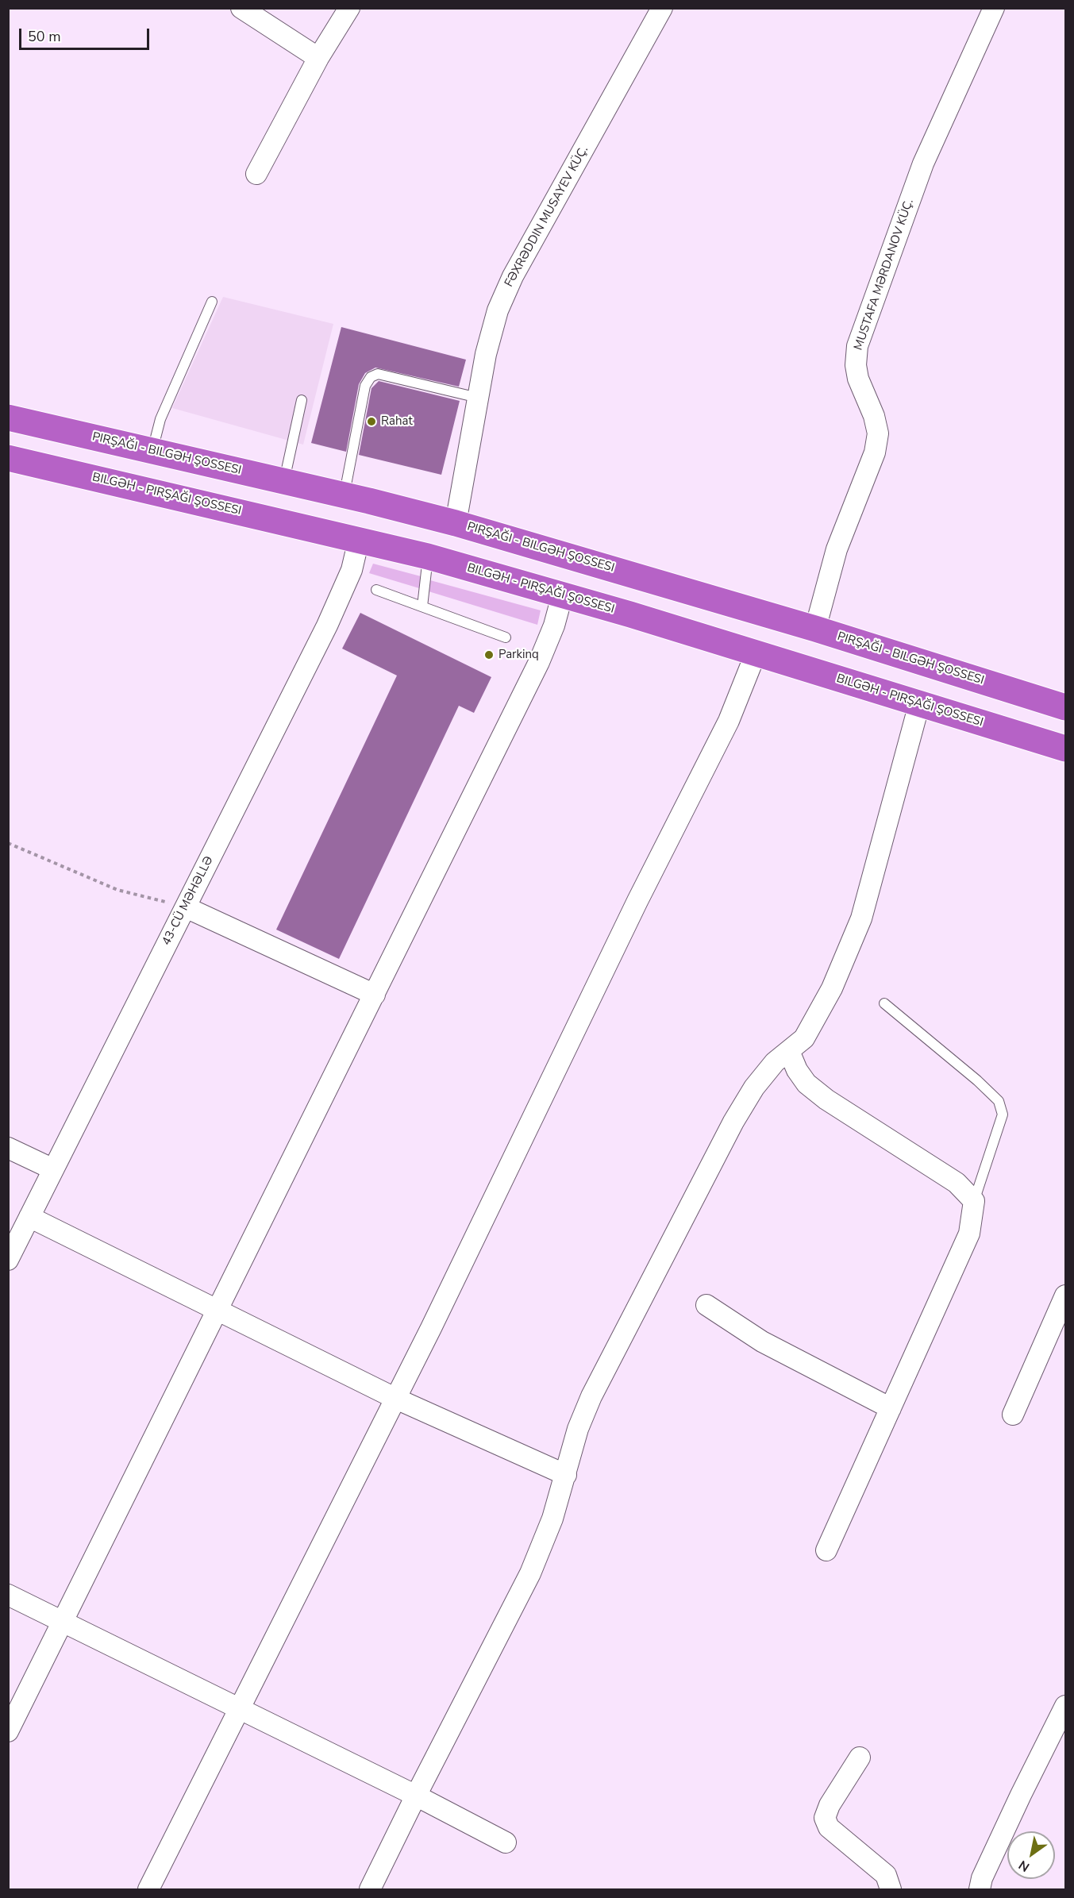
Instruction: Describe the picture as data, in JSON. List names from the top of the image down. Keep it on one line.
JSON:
{"streets":{"street":["FƏXRƏDDIN MUSAYEV KÜÇ.","MUSTAFA MƏRDANOV KÜÇ.","43-CÜ MƏHƏLLƏ"]},"places":["Rahat","Parkinq"],"scale_bar":"50 m","north":"bottom left"}
